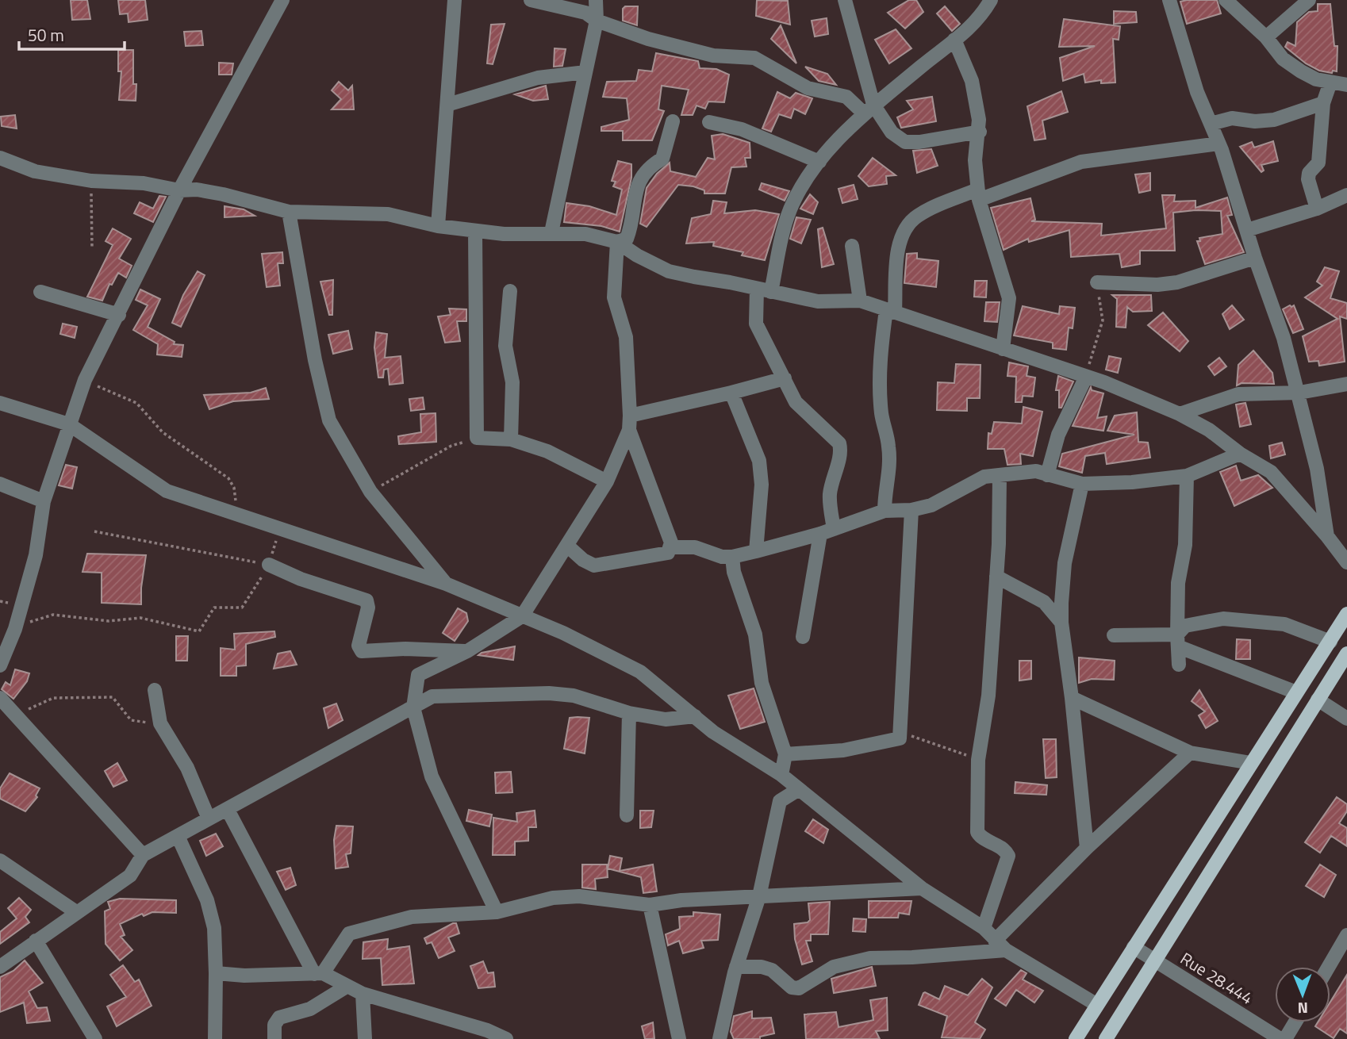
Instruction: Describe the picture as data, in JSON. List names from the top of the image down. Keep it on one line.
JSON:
{"streets":{"street":["Rue 28.444"]},"scale_bar":"50 m","north":"bottom"}
